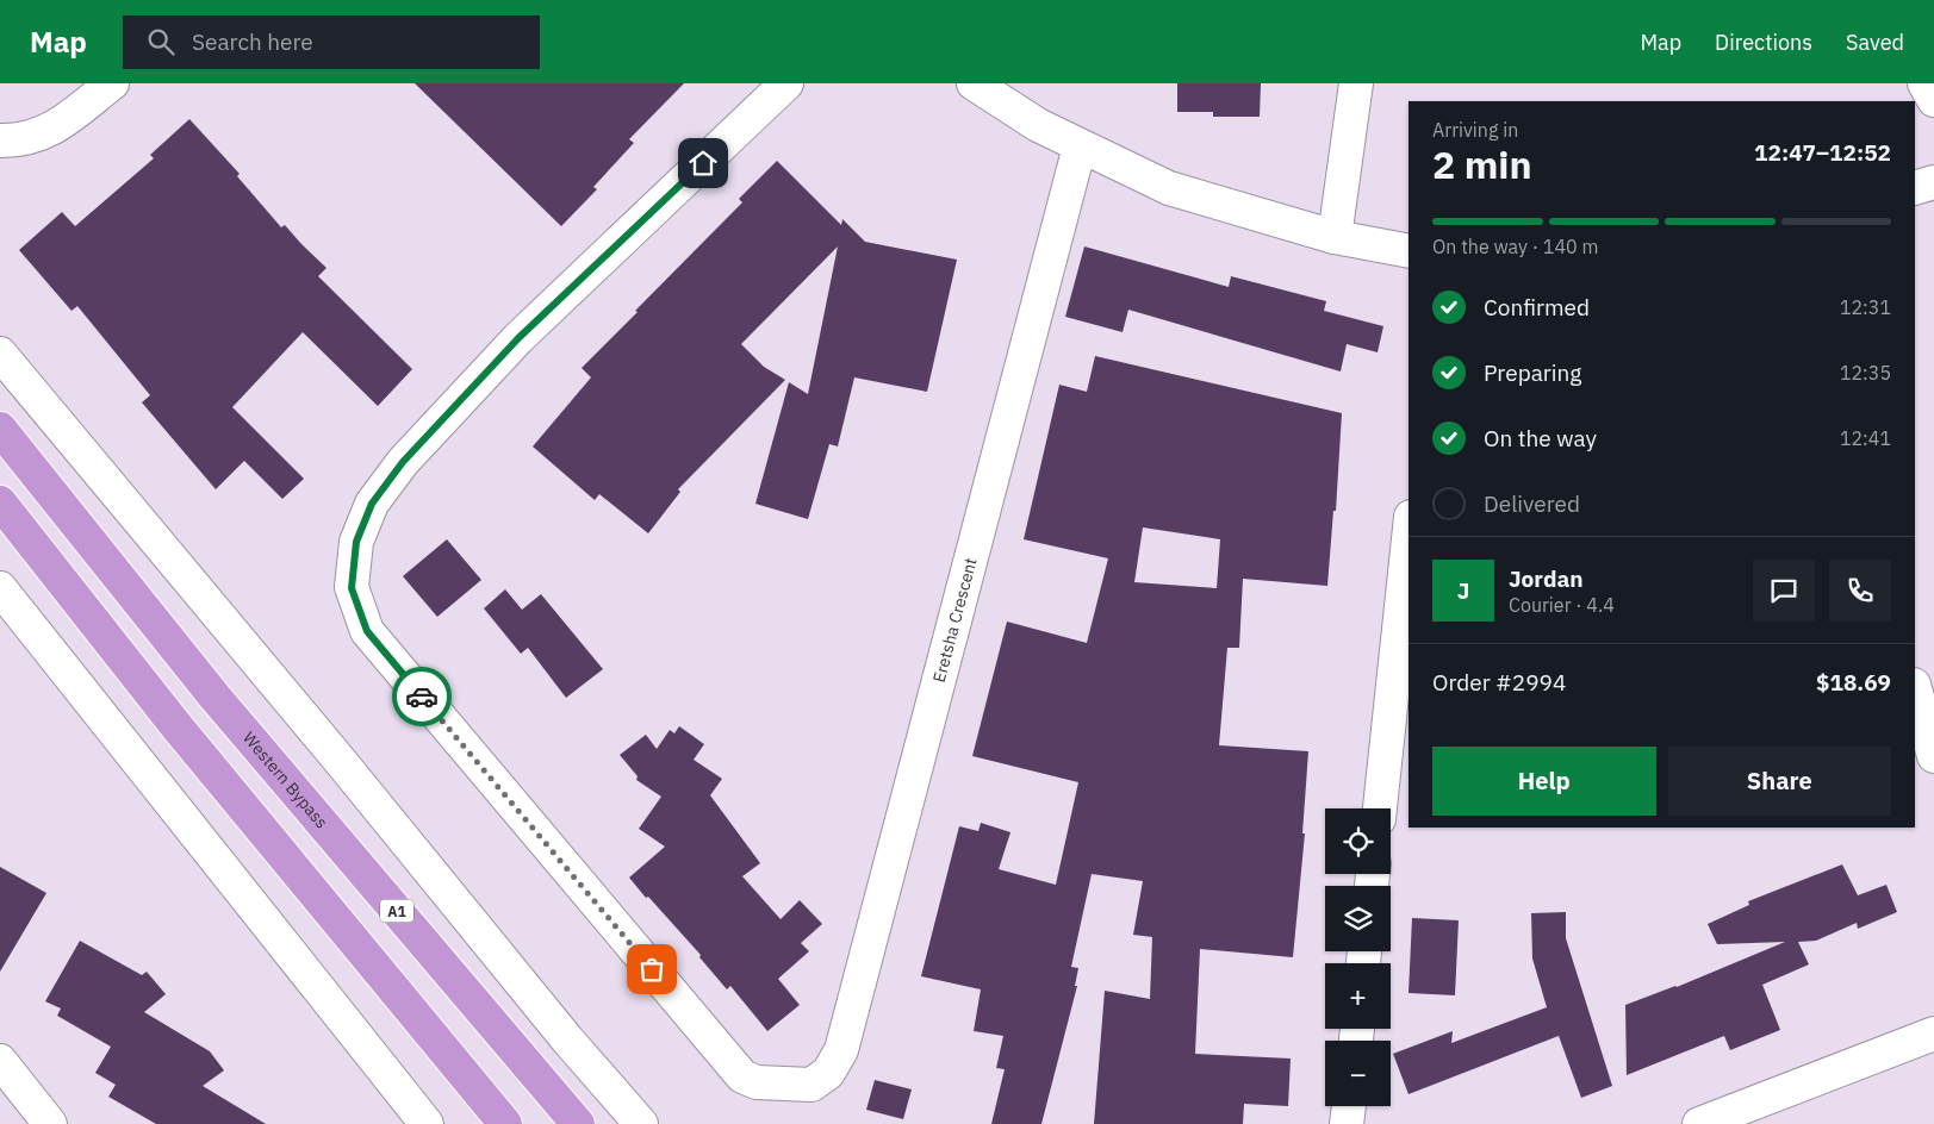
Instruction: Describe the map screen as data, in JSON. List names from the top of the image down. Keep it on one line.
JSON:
{"streets":{"highway":["Western Bypass","A1"],"street":["Eretsha Crescent"]},"page":{"header":"Map","search":"Search here","nav":["Map","Directions","Saved"],"heading":["2 min","Arriving in","12:47–12:52"],"panel":["Jordan","Courier · 4.4","Order #2994","$18.69"],"bar":"On the way · 140 m","list":[["Confirmed","12:31"],["Preparing","12:35"],["On the way","12:41"],"Delivered"],"round":"J","buttons":["Help","Share"],"map_buttons":["+","−"]}}
